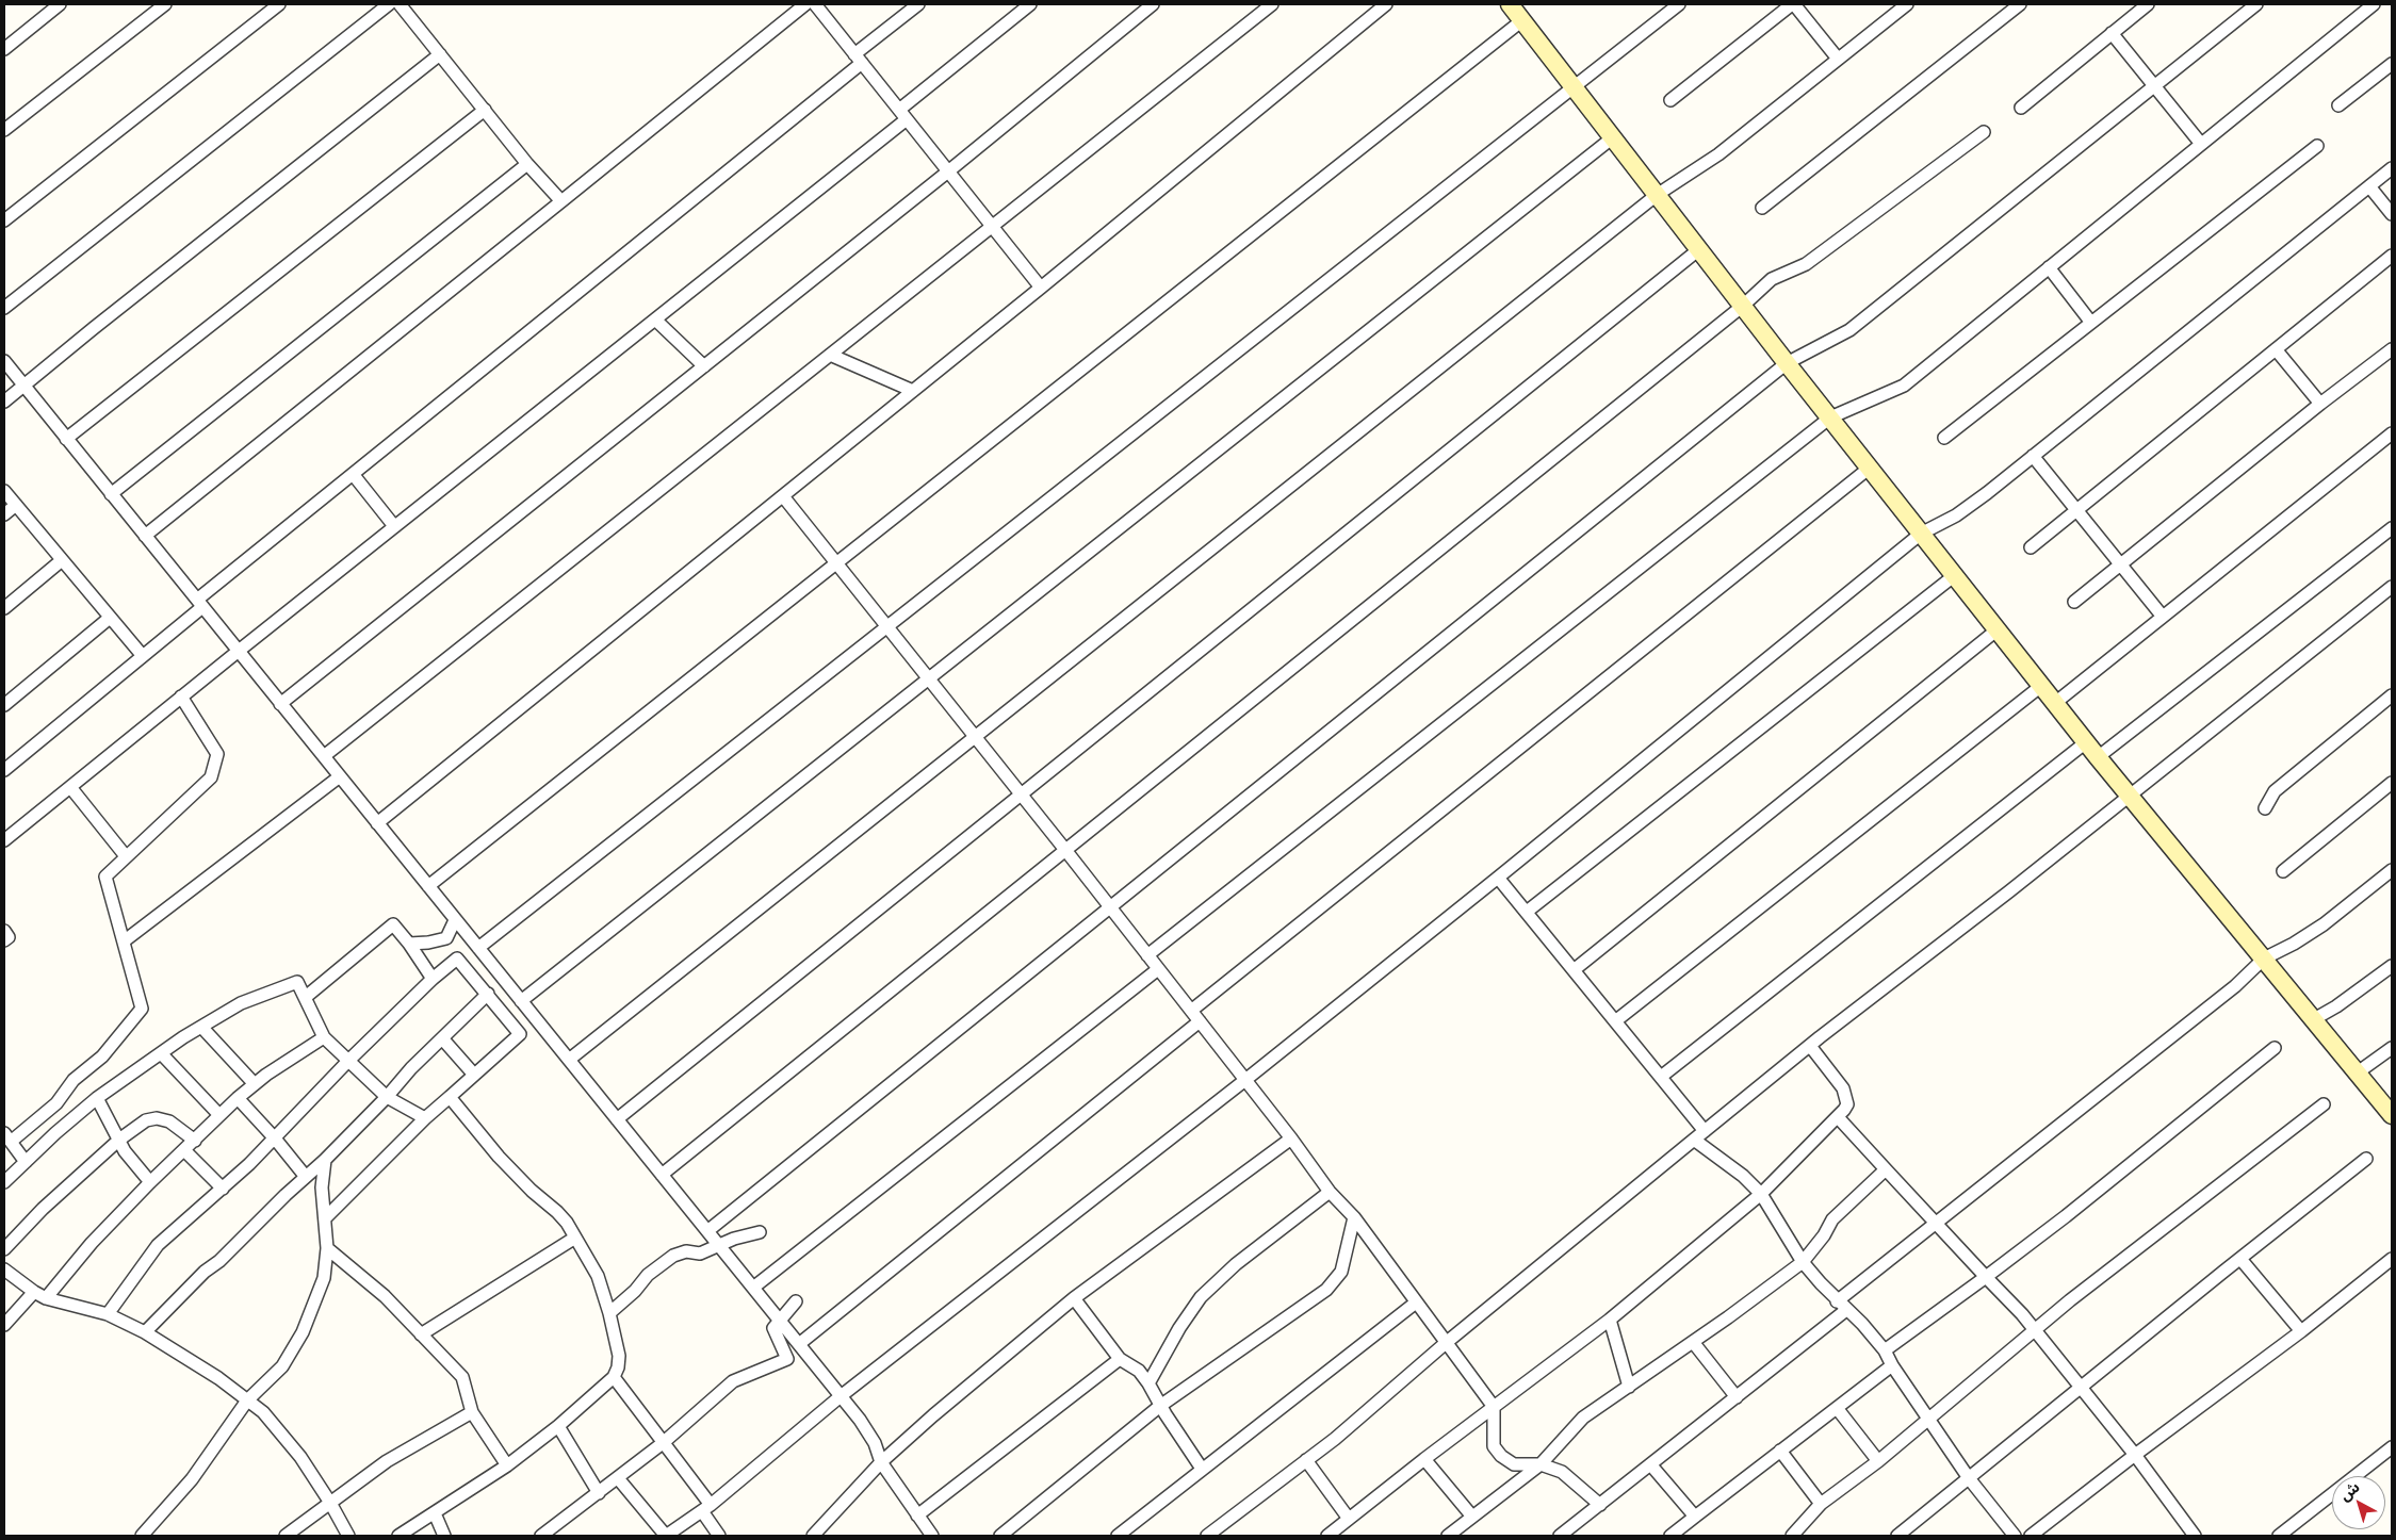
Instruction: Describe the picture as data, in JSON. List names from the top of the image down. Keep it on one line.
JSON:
{"north":"top left"}
